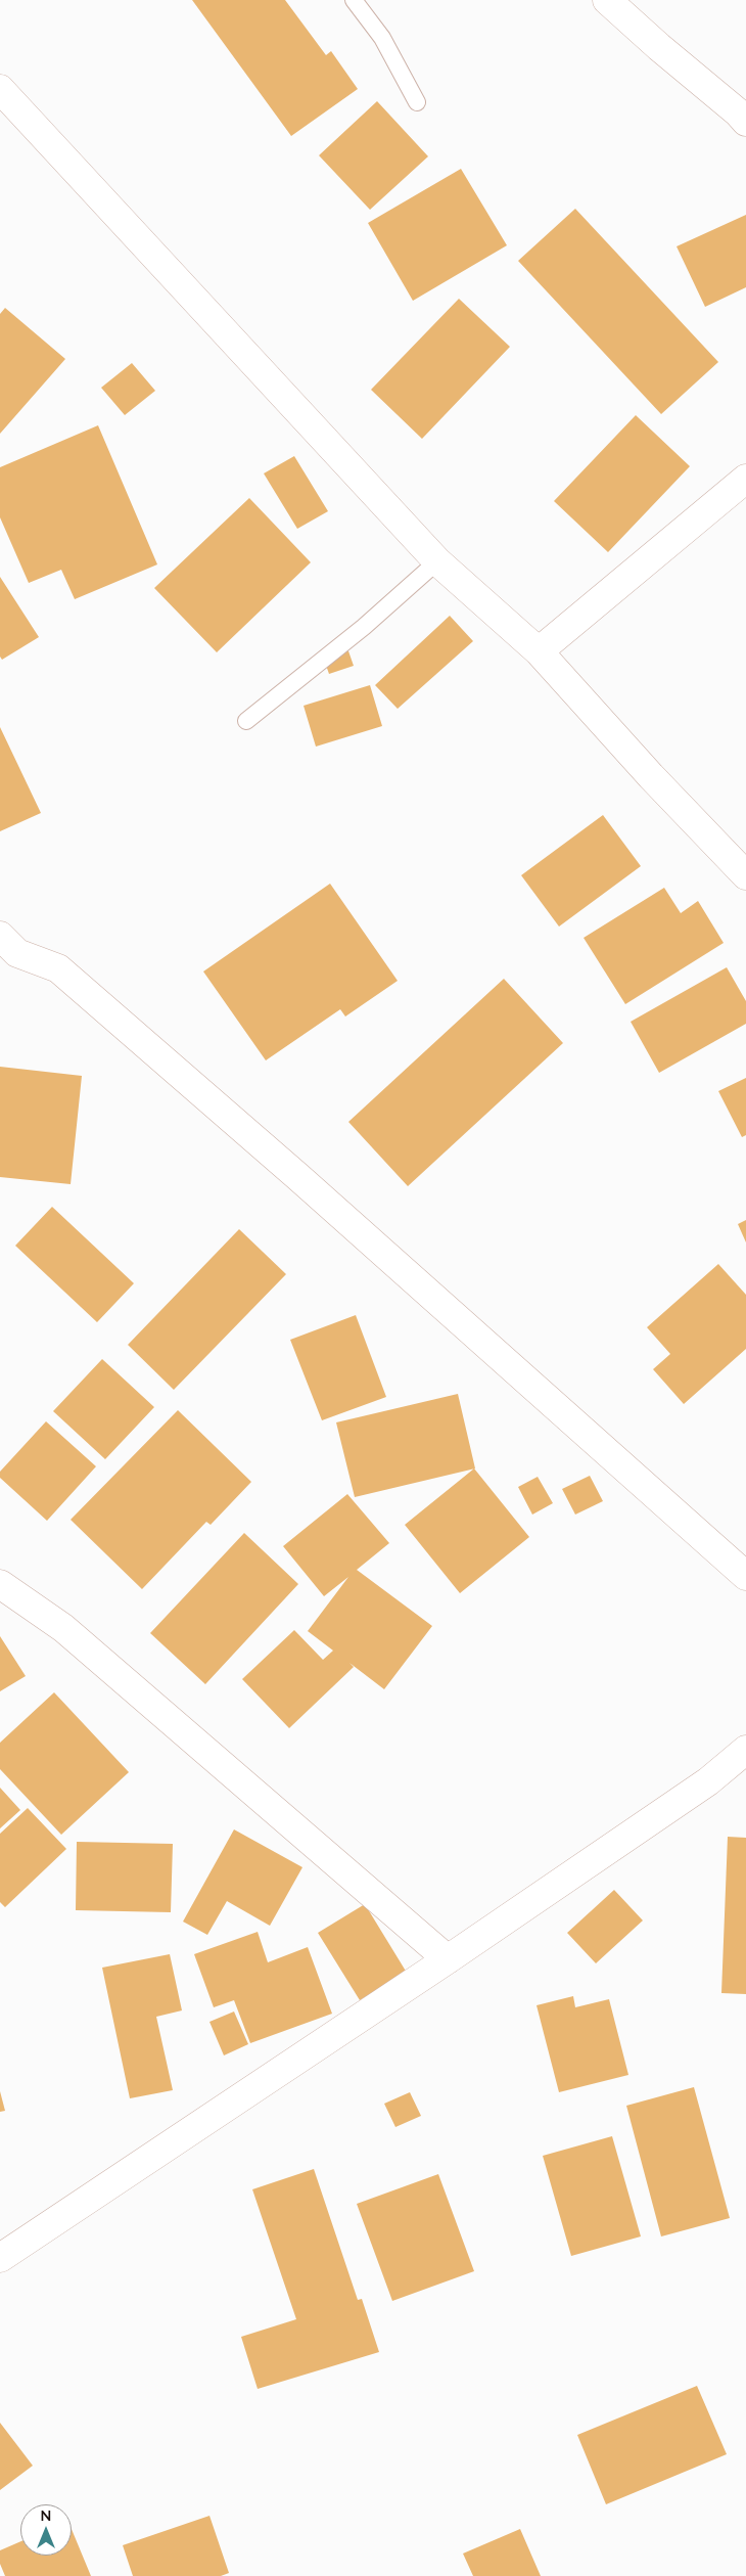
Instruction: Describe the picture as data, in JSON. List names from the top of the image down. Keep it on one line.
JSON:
{"north":"top"}
